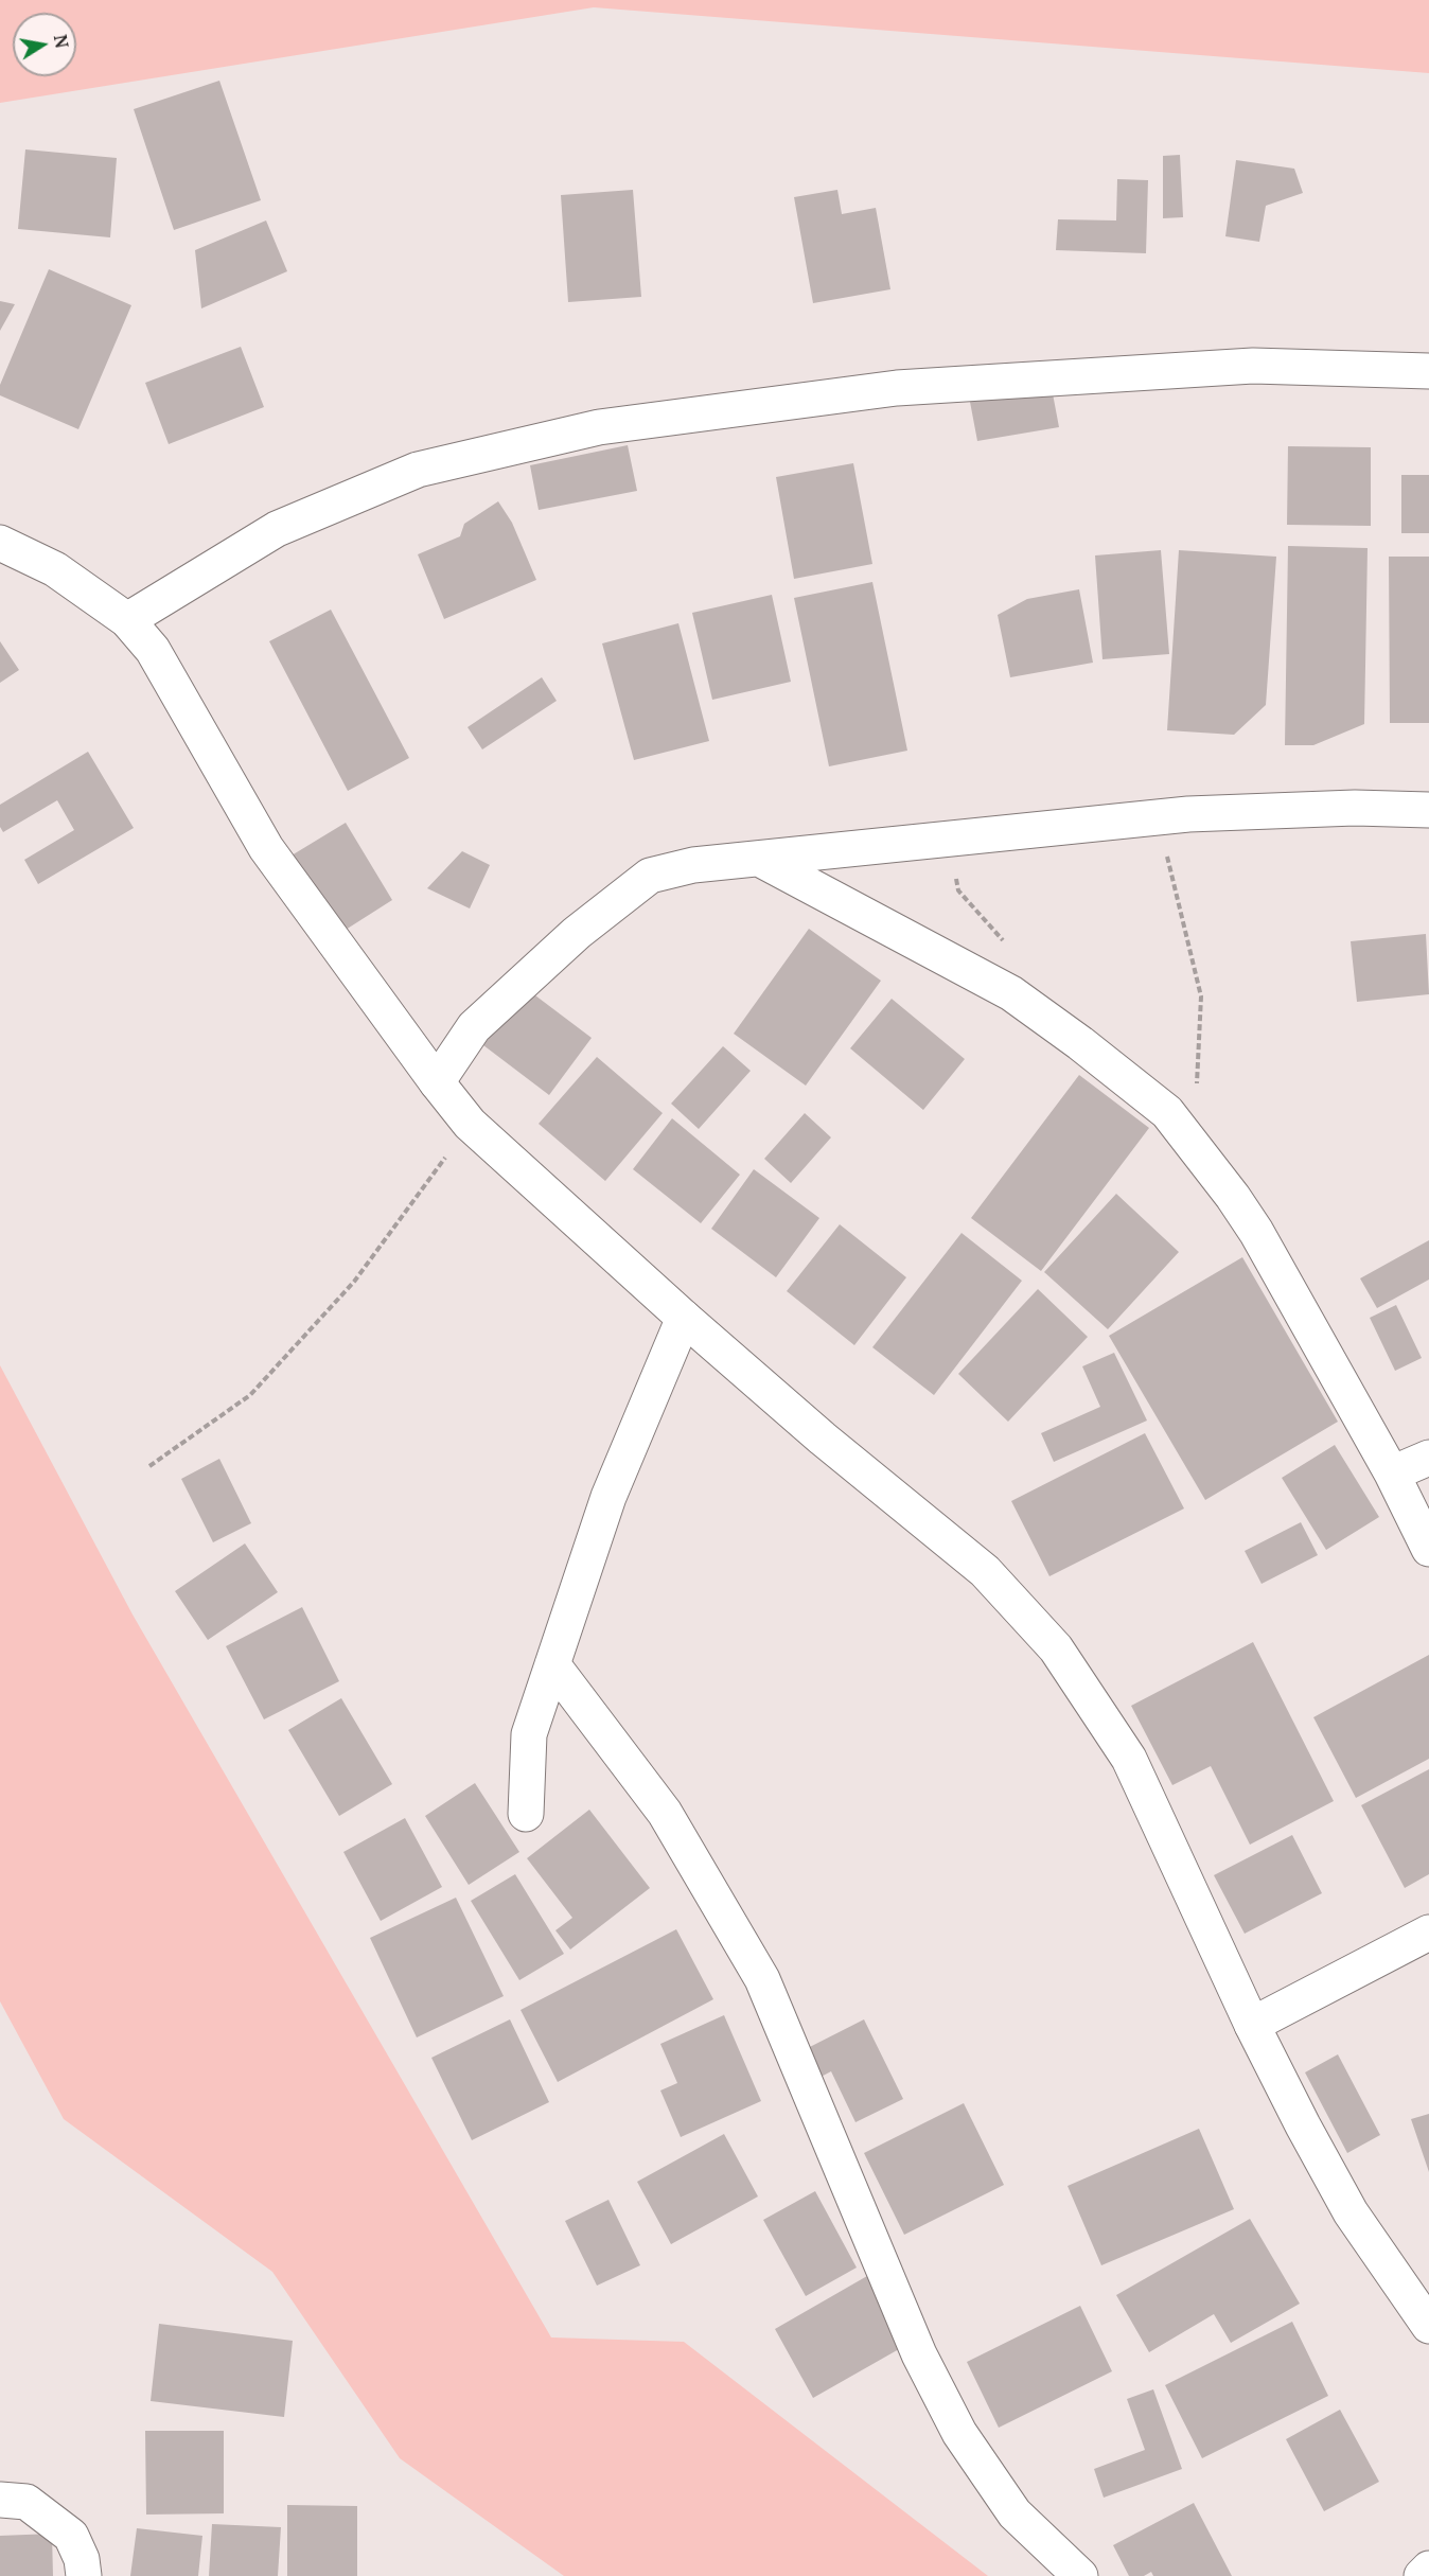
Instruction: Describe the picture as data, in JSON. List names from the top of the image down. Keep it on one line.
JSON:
{"north":"right"}
